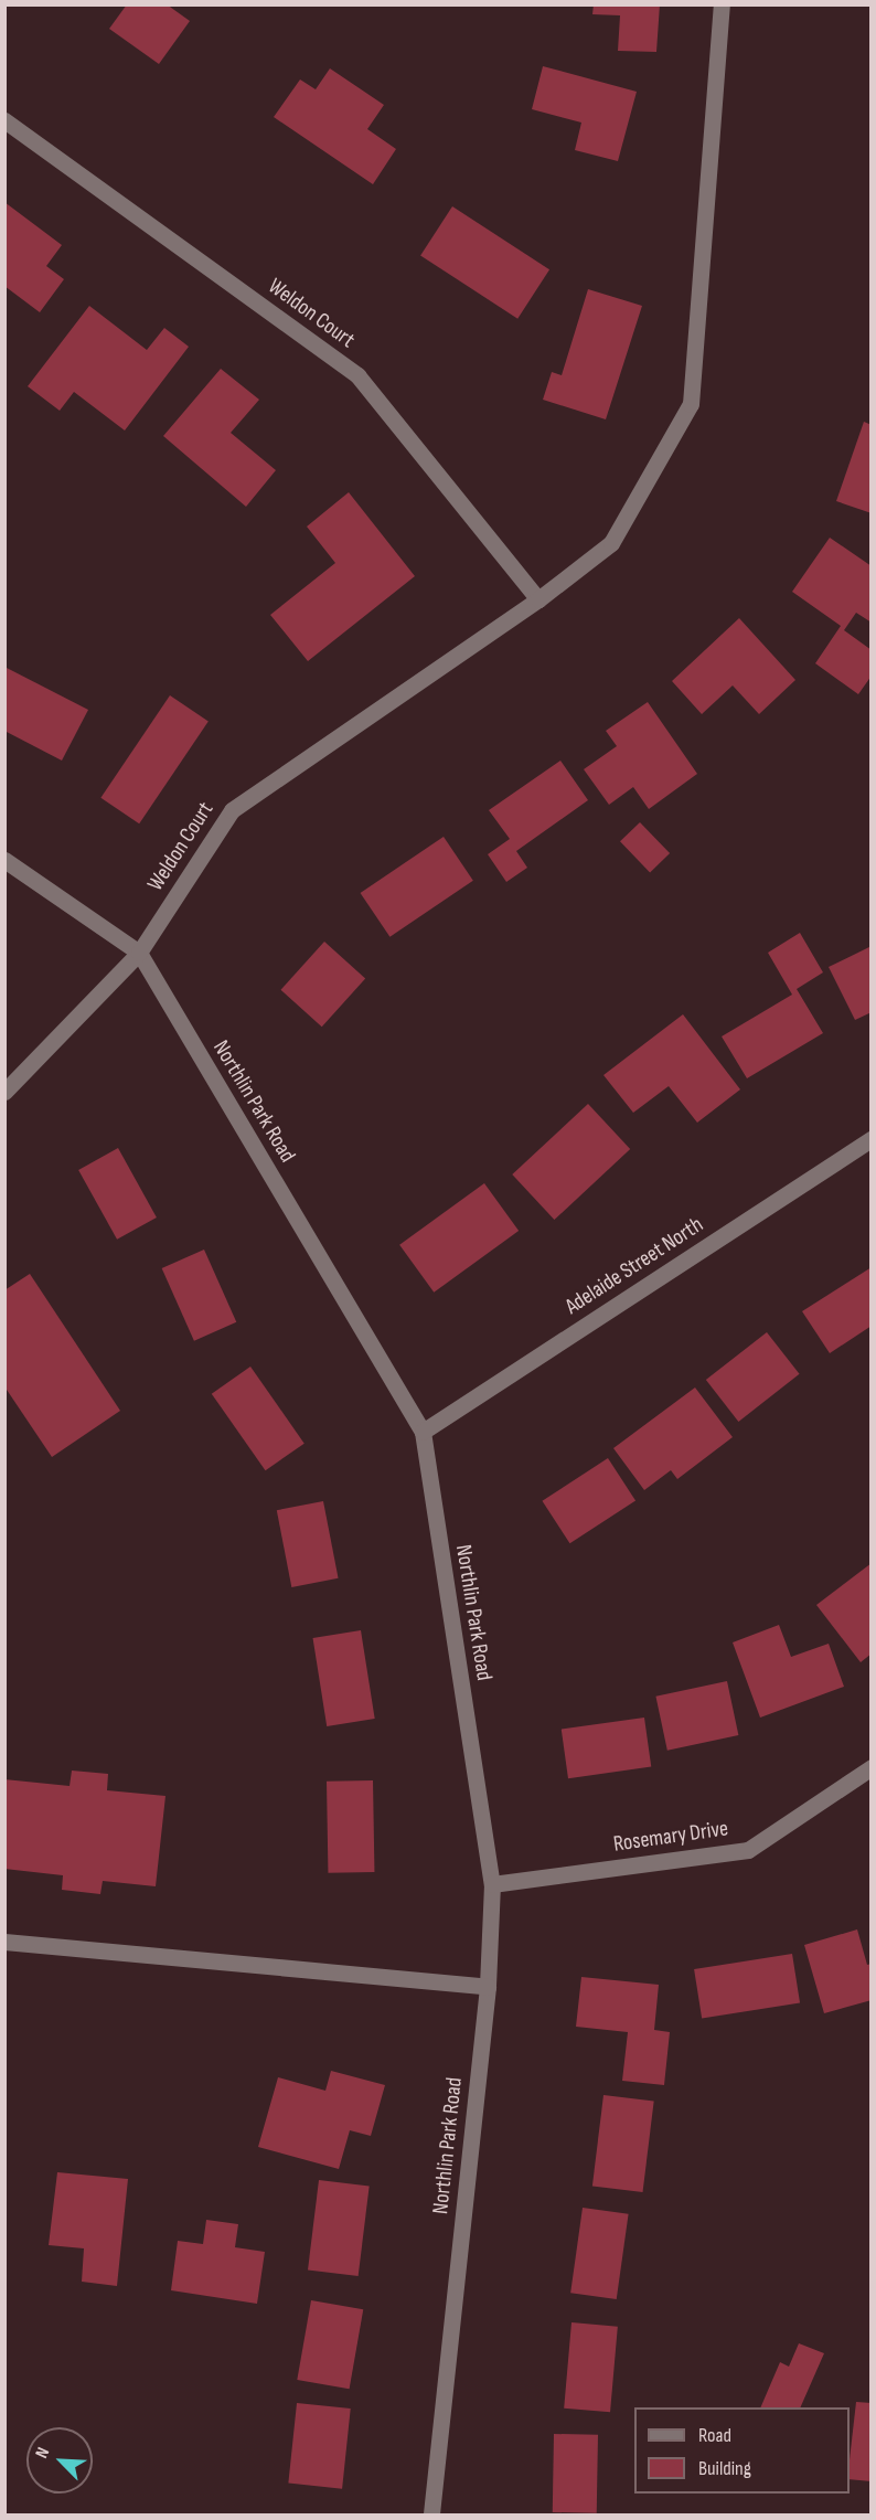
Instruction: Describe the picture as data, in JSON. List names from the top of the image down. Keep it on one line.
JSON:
{"streets":{"street":["Weldon Court","Northlin Park Road","Adelaide Street North","Rosemary Drive"]},"crossings":[["Weldon Court","Northlin Park Road"],["Northlin Park Road","Adelaide Street North"],["Northlin Park Road","Rosemary Drive"]],"legend":["Road","Building"],"north":"top left"}
